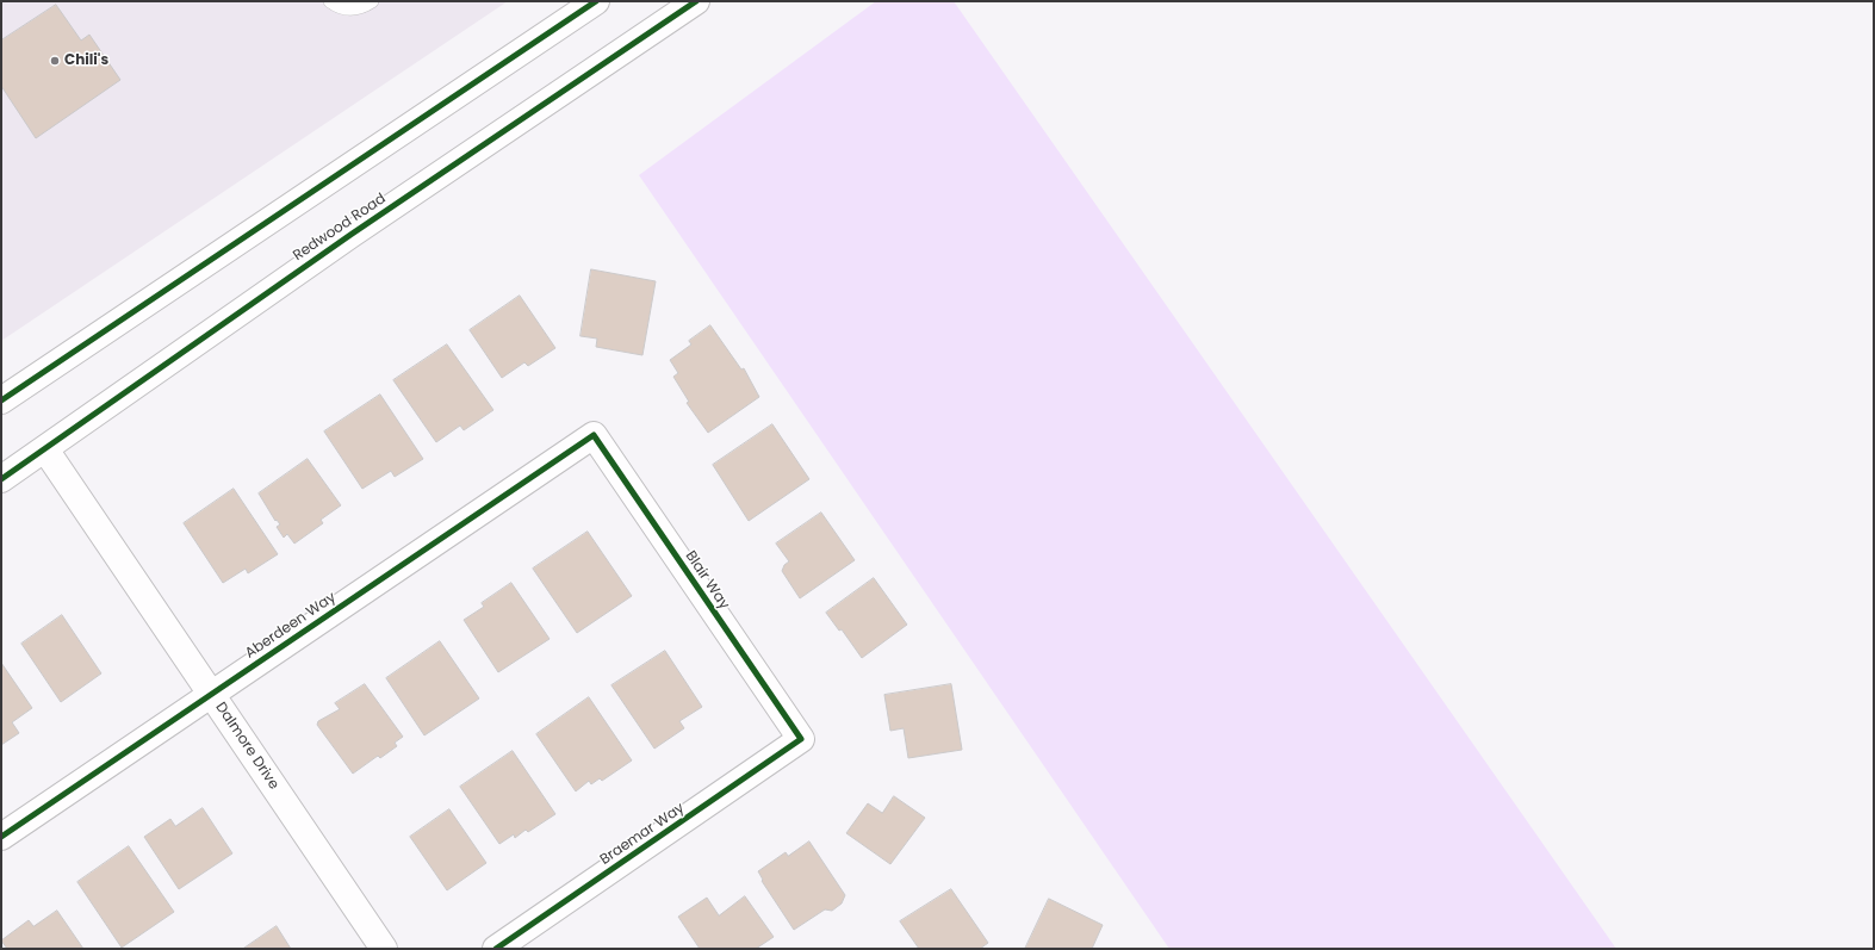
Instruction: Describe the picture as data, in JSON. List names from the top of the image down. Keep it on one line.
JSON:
{"streets":{"street":["Redwood Road","Blair Way","Aberdeen Way","Dalmore Drive","Braemar Way"]},"crossings":[["Redwood Road","Dalmore Drive"],["Blair Way","Aberdeen Way"],["Blair Way","Braemar Way"],["Aberdeen Way","Dalmore Drive"]],"places":["Chili's"]}
